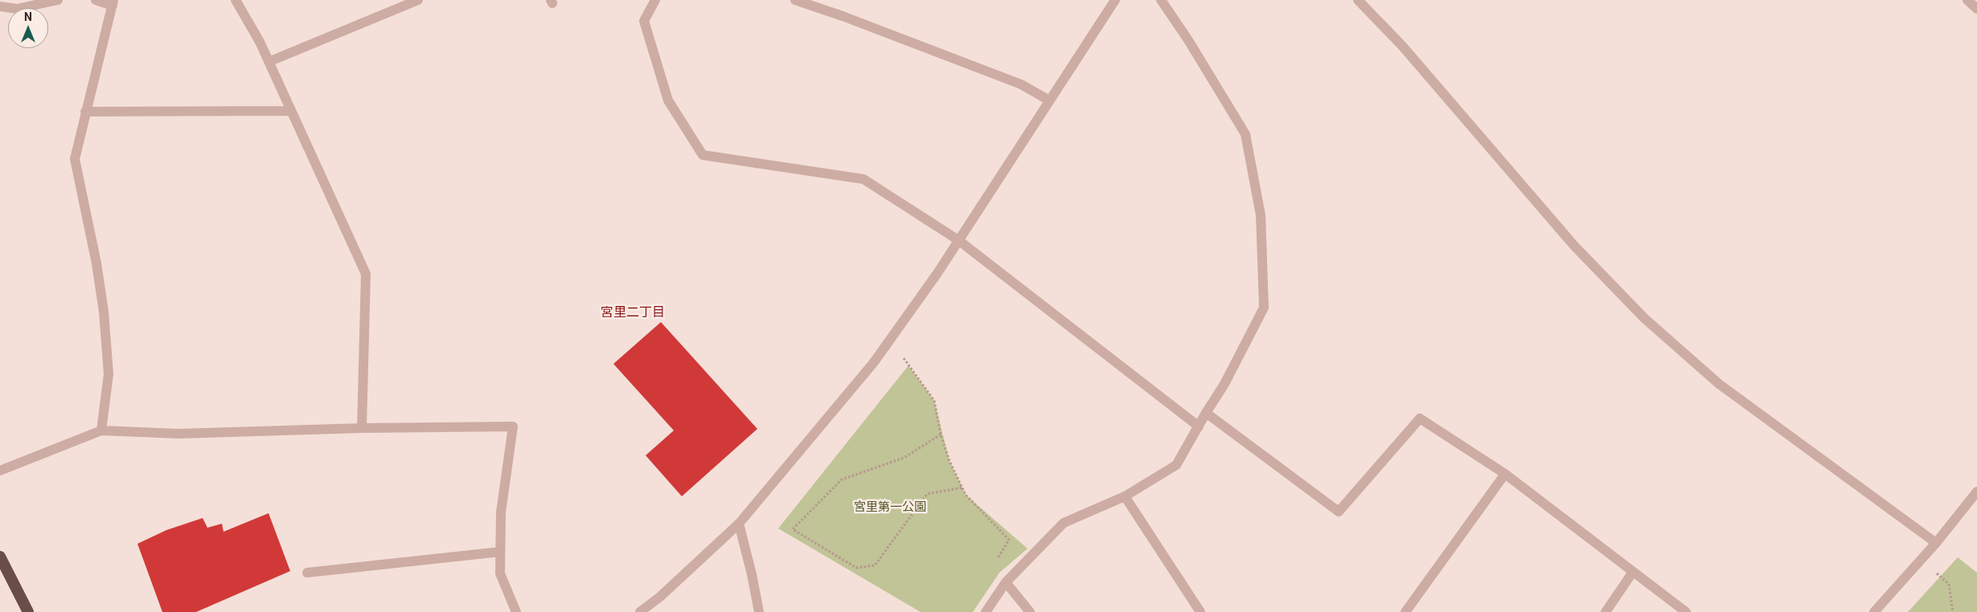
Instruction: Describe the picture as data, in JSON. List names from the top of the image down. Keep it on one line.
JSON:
{"districts":["宮里二丁目"],"parks":["宮里第一公園"],"north":"top"}
